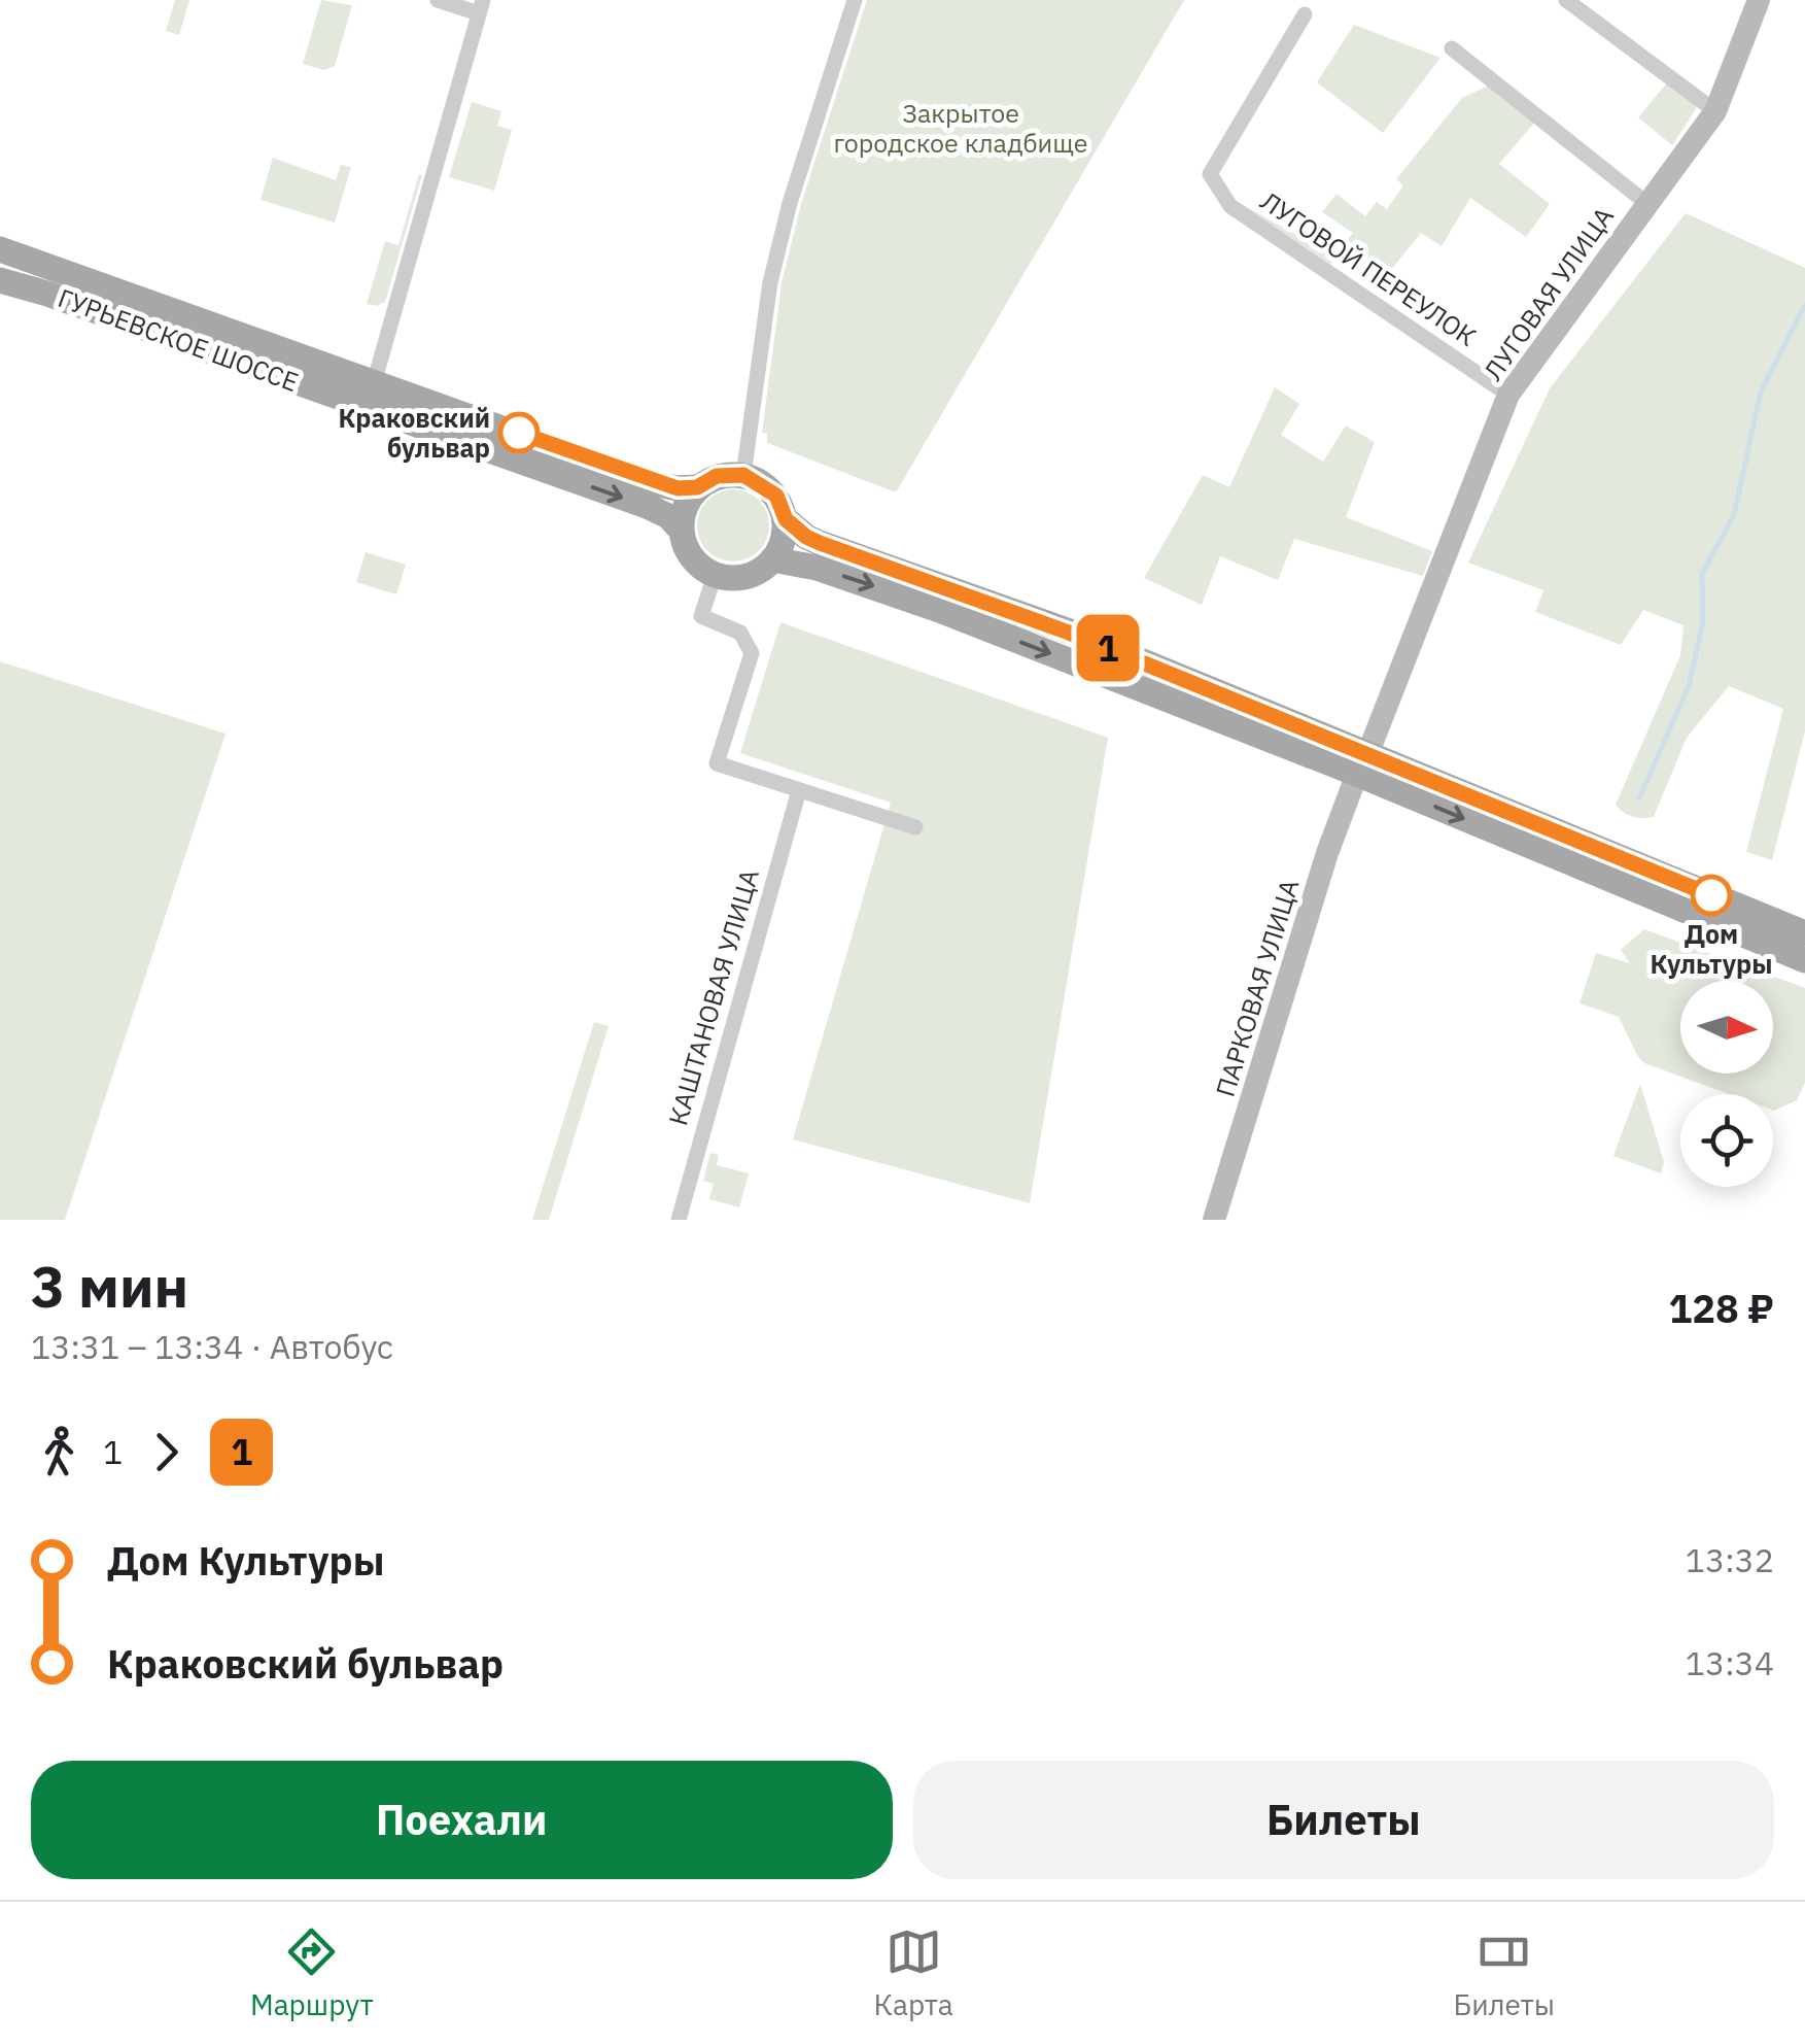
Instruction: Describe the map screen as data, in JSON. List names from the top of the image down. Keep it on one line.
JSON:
{"streets":{"main road":["ГУРЬЕВСКОЕ ШОССЕ"],"street":["ЛУГОВОЙ ПЕРЕУЛОК","ЛУГОВАЯ УЛИЦА","ПАРКОВАЯ УЛИЦА","КАШТАНОВАЯ УЛИЦА"]},"crossings":[["ЛУГОВОЙ ПЕРЕУЛОК","ЛУГОВАЯ УЛИЦА"],["ЛУГОВАЯ УЛИЦА","ПАРКОВАЯ УЛИЦА"]],"parks":["Закрытое городское кладбище"],"places":["Краковский бульвар","Дом Культуры"],"lines":["bus line 1"],"north":"right","page":{"on_map":"1","heading":["3 мин","13:31 – 13:34 · Автобус","128 ₽"],"legs":["1","1"],"list":[{"name":"Дом Культуры","value":"13:32"},{"name":"Краковский бульвар","value":"13:34"}],"buttons":["Поехали","Билеты"],"tabs":["Маршрут","Карта","Билеты"]}}
